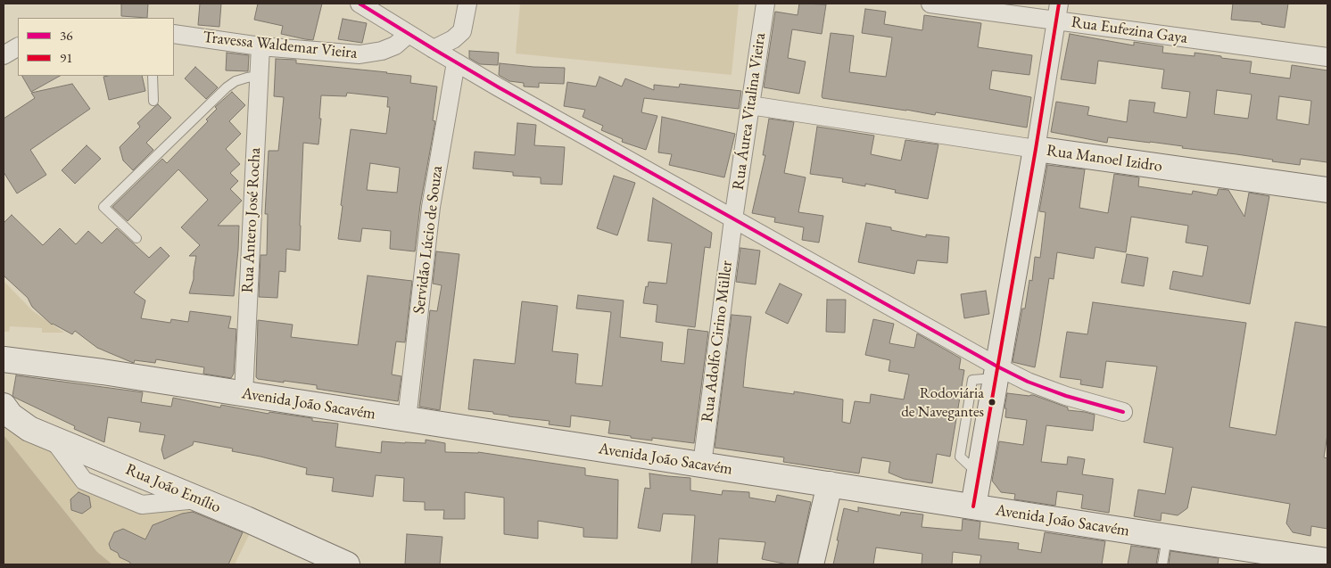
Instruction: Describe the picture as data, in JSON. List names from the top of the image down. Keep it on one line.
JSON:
{"streets":{"main road":["Rua Manoel Izidro","Avenida João Sacavém","Rua João Emílio"],"street":["Rua Eufezina Gaya","Travessa Waldemar Vieira","Rua Áurea Vitalina Vieira","Rua Antero José Rocha","Servidão Lúcio de Souza","Rua Adolfo Cirino Müller"]},"crossings":[["Travessa Waldemar Vieira","Rua Antero José Rocha"],["Rua Áurea Vitalina Vieira","Rua Manoel Izidro"],["Rua Áurea Vitalina Vieira","Rua Adolfo Cirino Müller"],["Rua Antero José Rocha","Avenida João Sacavém"],["Servidão Lúcio de Souza","Avenida João Sacavém"],["Rua Adolfo Cirino Müller","Avenida João Sacavém"]],"places":["Rodoviária de Navegantes"],"lines":["transit line 36","transit line 91"],"legend":["36","91"]}
